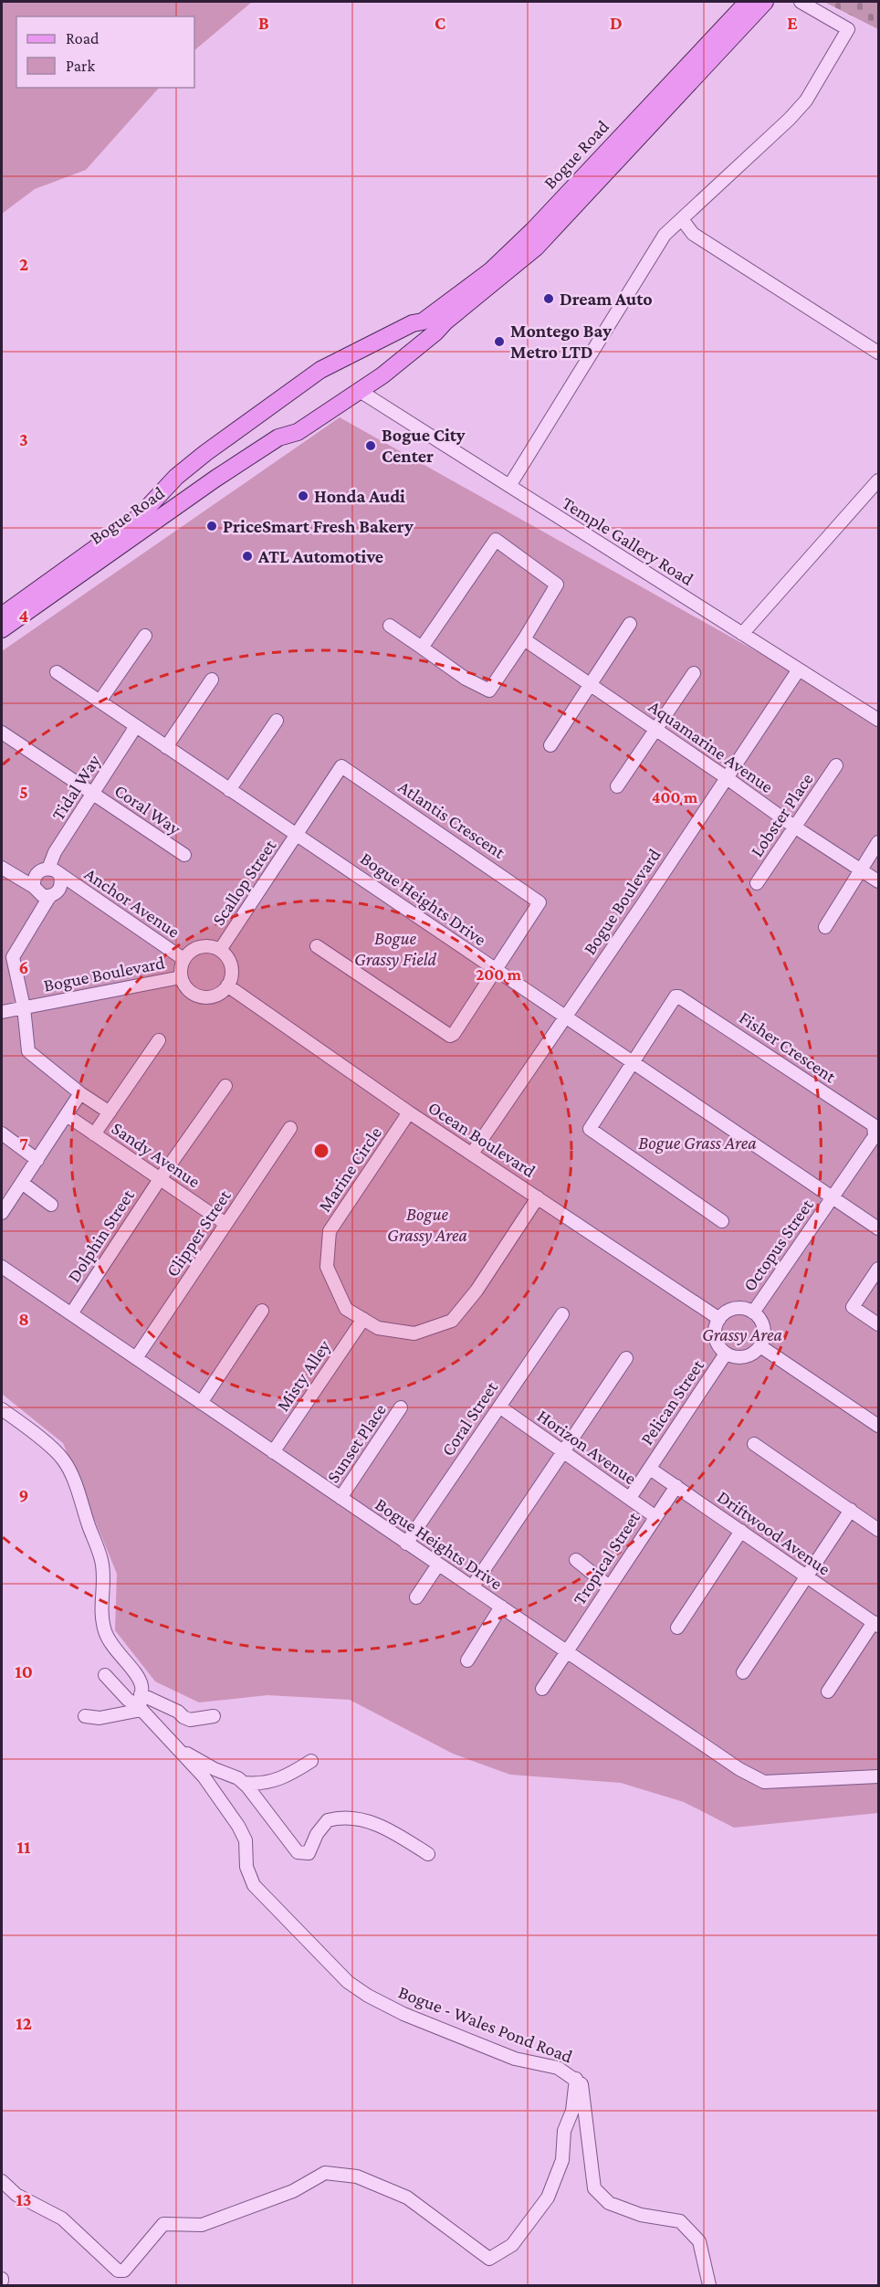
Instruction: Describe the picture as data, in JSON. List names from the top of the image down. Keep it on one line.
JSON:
{"streets":{"main road":["Bogue Road"],"street":["Temple Gallery Road","Aquamarine Avenue","Tidal Way","Coral Way","Lobster Place","Atlantis Crescent","Scallop Street","Bogue Heights Drive","Bogue Boulevard","Anchor Avenue","Fisher Crescent","Ocean Boulevard","Sandy Avenue","Marine Circle","Clipper Street","Dolphin Street","Octopus Street","Misty Alley","Pelican Street","Coral Street","Sunset Place","Horizon Avenue","Driftwood Avenue","Tropical Street","Bogue - Wales Pond Road"]},"crossings":[["Bogue Road","Temple Gallery Road"],["Temple Gallery Road","Bogue Boulevard"],["Aquamarine Avenue","Lobster Place"],["Aquamarine Avenue","Bogue Boulevard"],["Tidal Way","Coral Way"],["Tidal Way","Bogue Heights Drive"],["Tidal Way","Anchor Avenue"],["Atlantis Crescent","Scallop Street"],["Atlantis Crescent","Bogue Heights Drive"],["Scallop Street","Bogue Heights Drive"],["Scallop Street","Bogue Boulevard"],["Scallop Street","Anchor Avenue"],["Scallop Street","Ocean Boulevard"],["Bogue Heights Drive","Bogue Boulevard"],["Bogue Heights Drive","Fisher Crescent"],["Bogue Heights Drive","Clipper Street"],["Bogue Heights Drive","Dolphin Street"],["Bogue Heights Drive","Octopus Street"],["Bogue Heights Drive","Misty Alley"],["Bogue Heights Drive","Coral Street"],["Bogue Heights Drive","Sunset Place"],["Bogue Heights Drive","Tropical Street"],["Bogue Boulevard","Anchor Avenue"],["Bogue Boulevard","Ocean Boulevard"],["Anchor Avenue","Ocean Boulevard"],["Fisher Crescent","Octopus Street"],["Ocean Boulevard","Marine Circle"],["Ocean Boulevard","Octopus Street"],["Ocean Boulevard","Pelican Street"],["Sandy Avenue","Clipper Street"],["Sandy Avenue","Dolphin Street"],["Marine Circle","Misty Alley"],["Octopus Street","Pelican Street"],["Pelican Street","Horizon Avenue"],["Pelican Street","Driftwood Avenue"],["Coral Street","Horizon Avenue"],["Horizon Avenue","Tropical Street"],["Driftwood Avenue","Tropical Street"]],"parks":["Bogue Grassy Field","Bogue Grass Area","Bogue Grassy Area","Grassy Area"],"places":["Dream Auto","Montego Bay Metro LTD","Bogue City Center","Honda Audi","PriceSmart Fresh Bakery","ATL Automotive"],"legend":["Road","Park"],"grid":{"columns":["B","C","D","E"],"rows":["2","3","4","5","6","7","8","9","10","11","12","13"]},"rings":["400 m","200 m"]}
